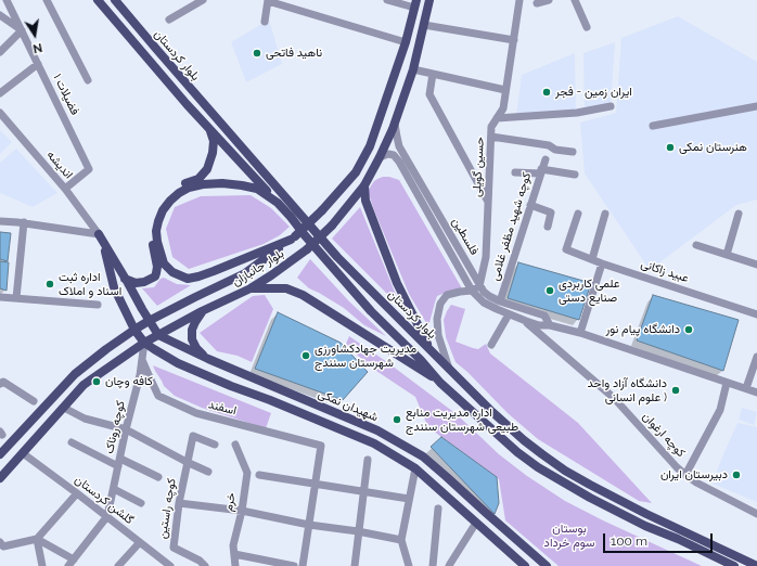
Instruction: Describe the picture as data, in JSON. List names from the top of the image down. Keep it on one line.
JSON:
{"streets":{"main road":["بلوار کردستان","اندیشه","بلوار جانبازان","شهیدان نمکی"],"street":["فضیلات ۱","حسین گویلی","کوچه شهید مظفر غلامی","فلسطین","عبید زاکانی","اسفند","کوچه روناک","کوچه ارغوان","گلشن کردستان","خرم","کوچه راستین"]},"crossings":[["بلوار کردستان","بلوار جانبازان"],["فضیلات ۱","اندیشه"],["اندیشه","بلوار جانبازان"],["اندیشه","شهیدان نمکی"],["اندیشه","کوچه روناک"],["حسین گویلی","فلسطین"],["کوچه شهید مظفر غلامی","فلسطین"],["فلسطین","بلوار جانبازان"],["فلسطین","کوچه ارغوان"],["بلوار جانبازان","شهیدان نمکی"],["بلوار جانبازان","کوچه روناک"],["بلوار جانبازان","گلشن کردستان"],["شهیدان نمکی","کوچه روناک"],["اسفند","کوچه روناک"],["کوچه روناک","گلشن کردستان"]],"parks":["بوستان سوم خرداد"],"places":["ناهید فاتحی","ایران زمین - فجر","هنرستان نمکی","اداره ثبت اسناد و املاک","علمی کاربردی صنایع دستی","دانشگاه پیام نور","مدیریت جهادکشاورزی شهرستان سنندج","کافه وچان","دانشگاه آزاد واحد علوم انسانی )","اداره مدیریت منابع طبیعی شهرستان سنندج","دبیرستان ایران"],"scale_bar":"100 m","north":"bottom"}
